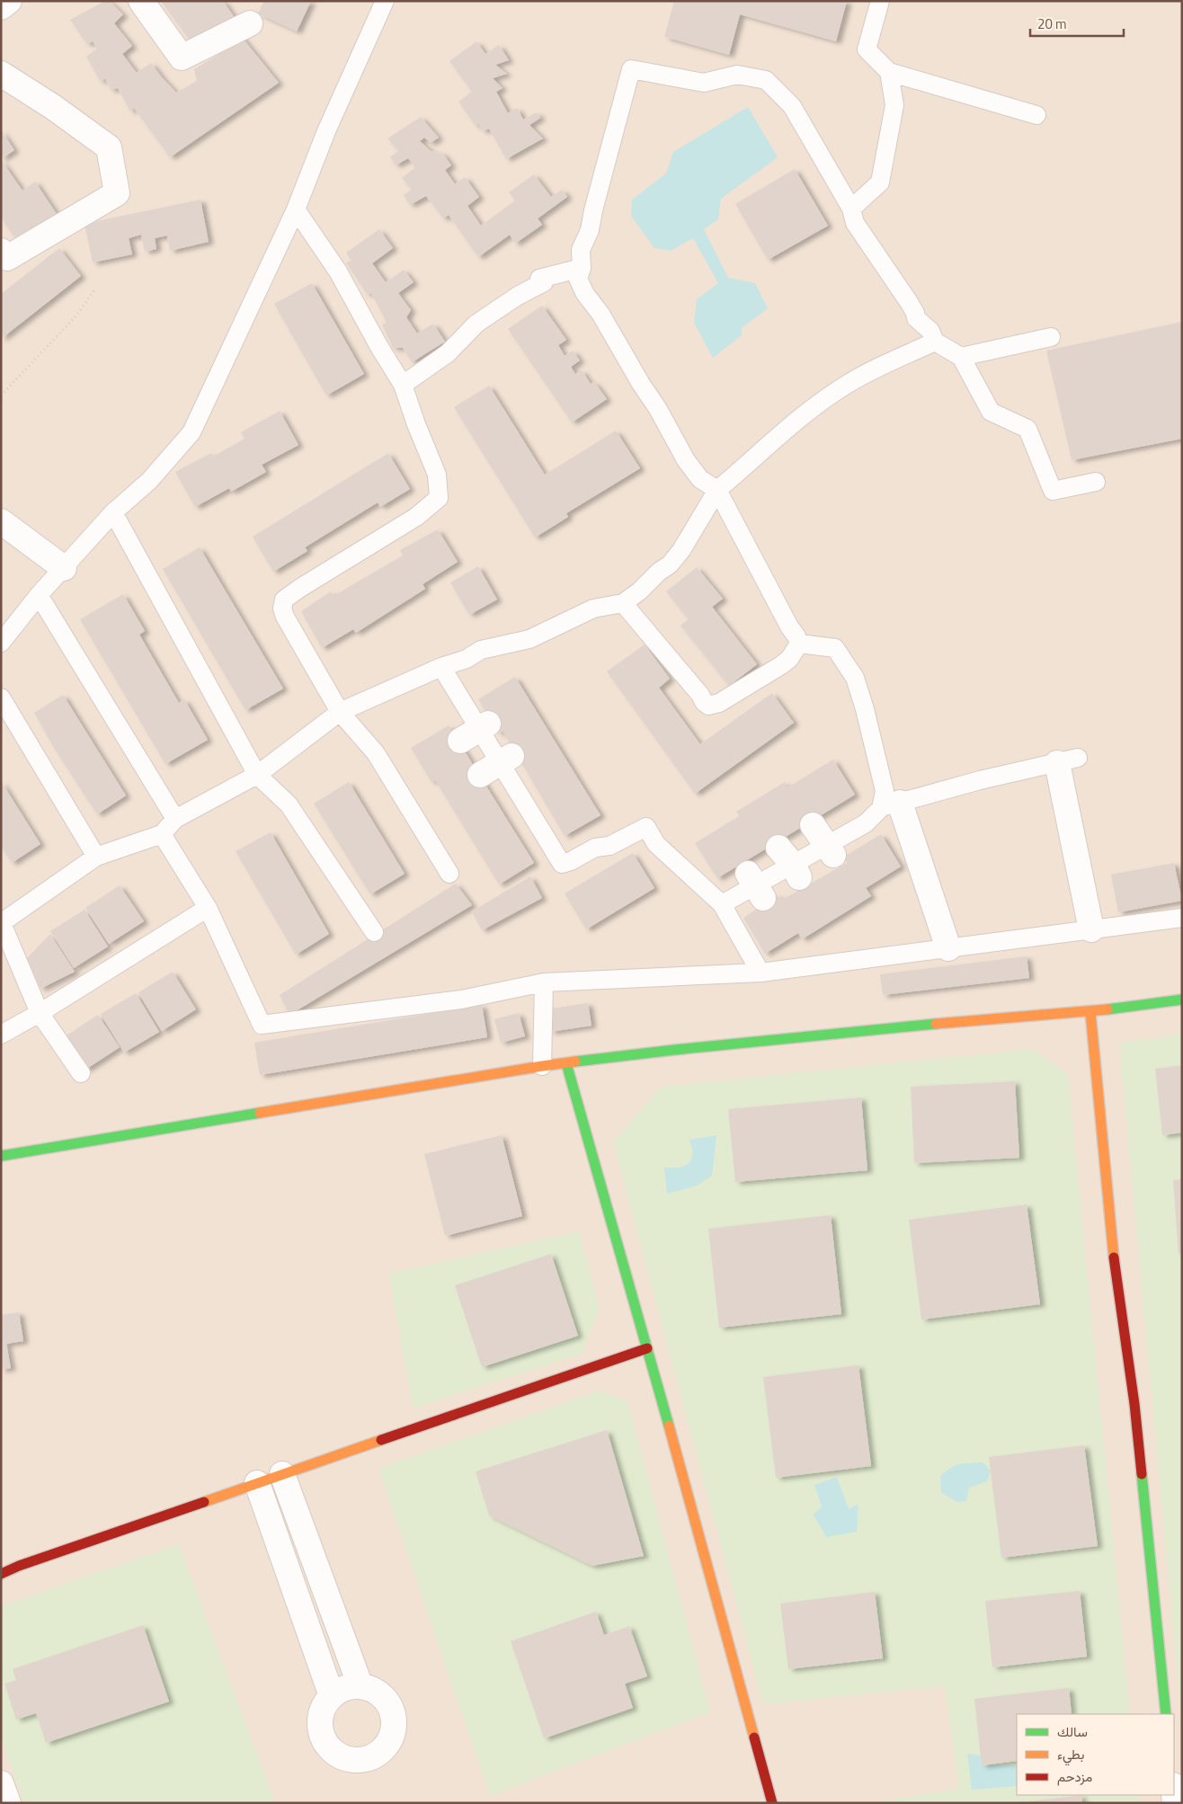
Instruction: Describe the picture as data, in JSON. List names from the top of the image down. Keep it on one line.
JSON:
{"legend":["سالك","بطيء","مزدحم"],"scale_bar":"20 m"}
